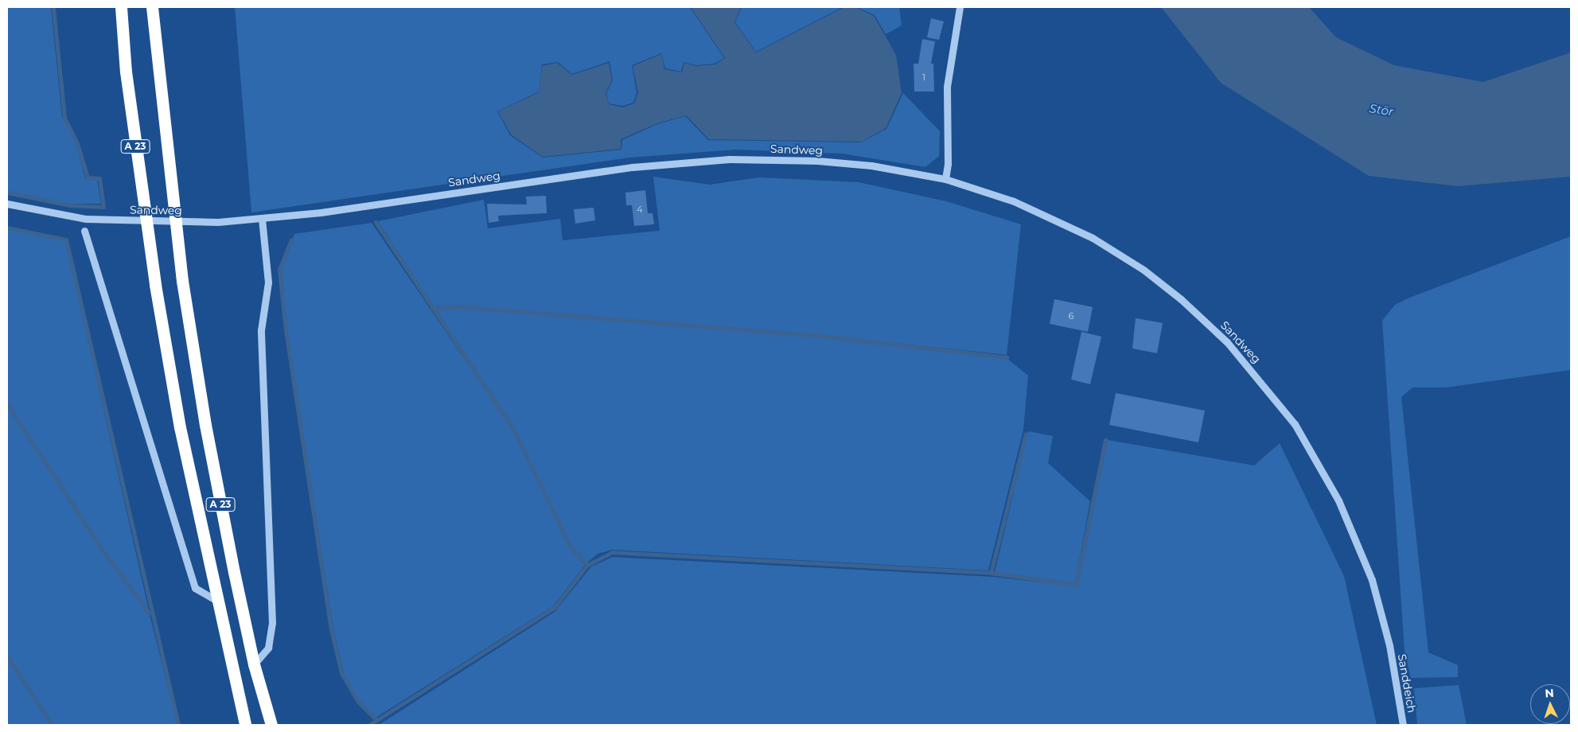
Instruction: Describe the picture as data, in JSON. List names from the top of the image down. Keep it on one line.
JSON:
{"streets":{"highway":["A 23"],"street":["Sandweg","Sanddeich"]},"crossings":[["Sandweg","Sanddeich"]],"water":["Stör"],"house_numbers":["1","4","6"],"north":"top"}
